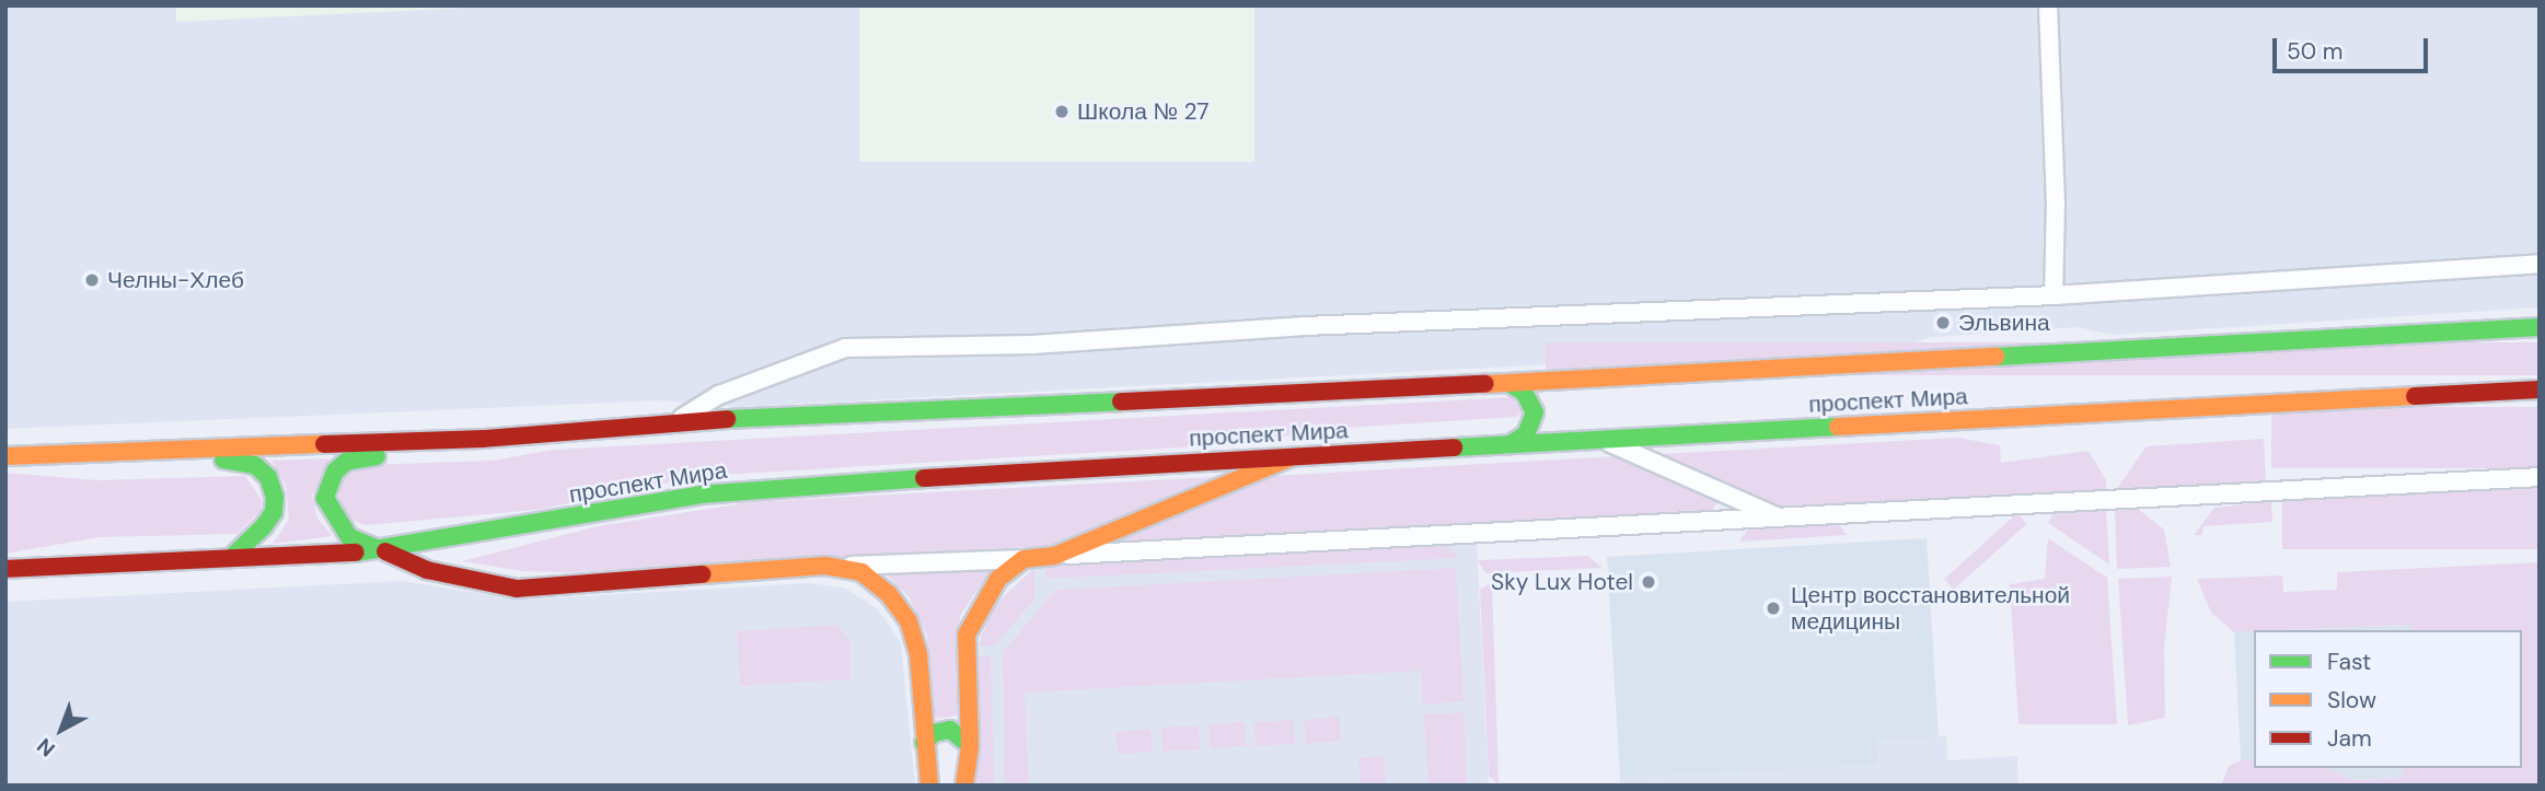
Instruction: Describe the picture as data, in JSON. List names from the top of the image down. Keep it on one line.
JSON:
{"streets":{"main road":["проспект Мира"]},"places":["Школа № 27","Челны-Хлеб","Эльвина","Sky Lux Hotel","Центр восстановительной медицины"],"legend":["Fast","Slow","Jam"],"scale_bar":"50 m","north":"bottom left"}
